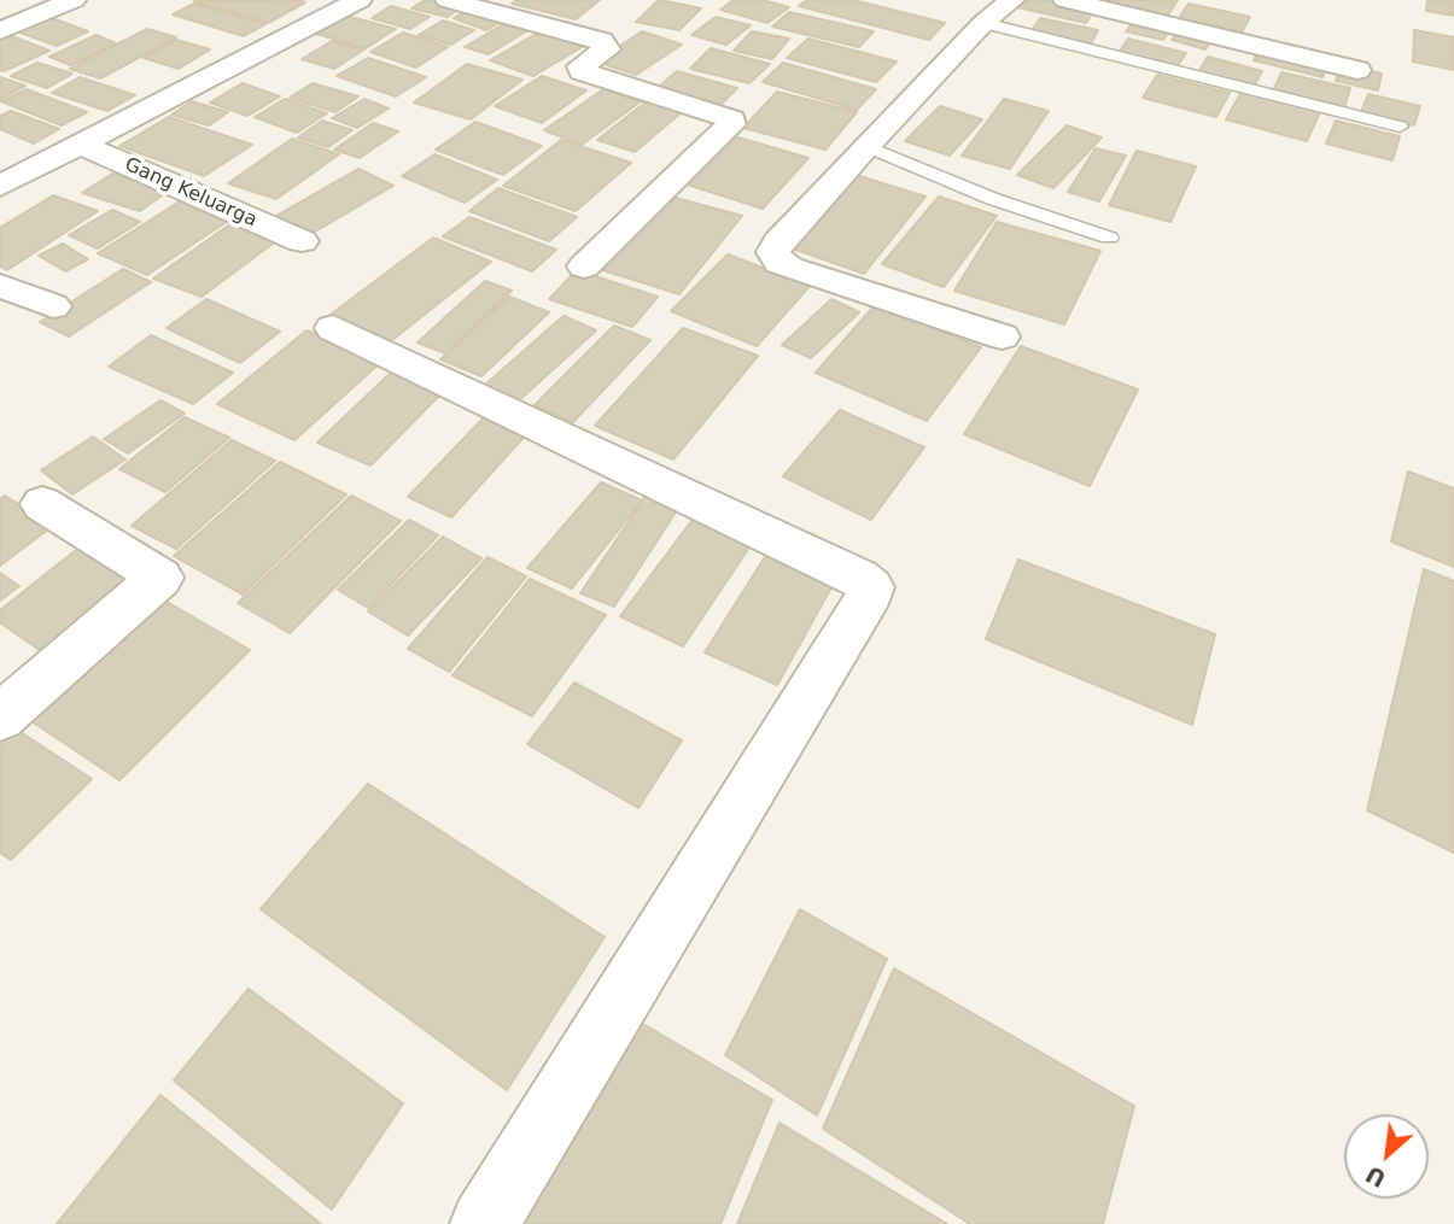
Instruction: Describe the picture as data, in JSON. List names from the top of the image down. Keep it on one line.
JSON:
{"streets":{"street":["Gang Keluarga"]},"north":"bottom left"}
